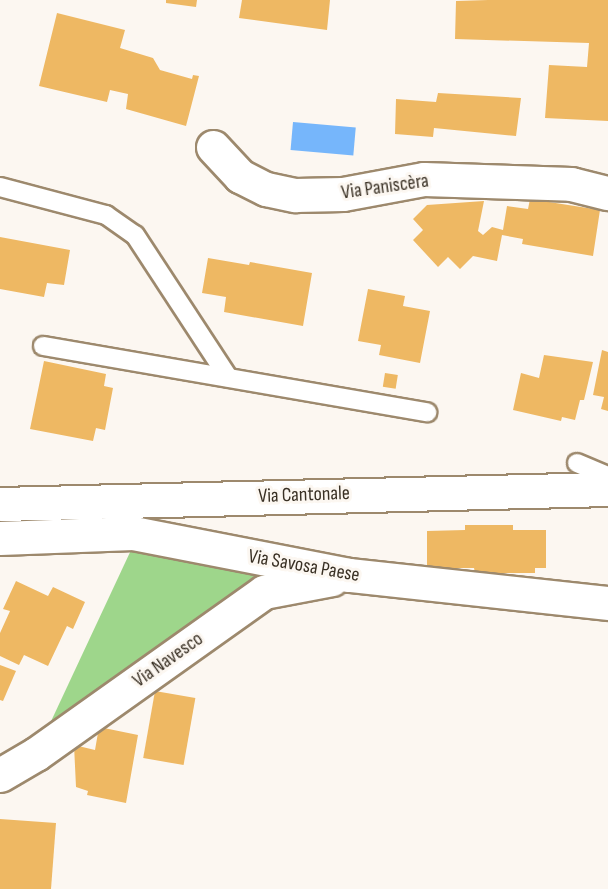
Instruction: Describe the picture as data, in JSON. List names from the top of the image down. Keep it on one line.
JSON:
{"streets":{"street":["Via Paniscèra","Via Cantonale","Via Savosa Paese","Via Navesco"]},"crossings":[["Via Savosa Paese","Via Navesco"]]}
